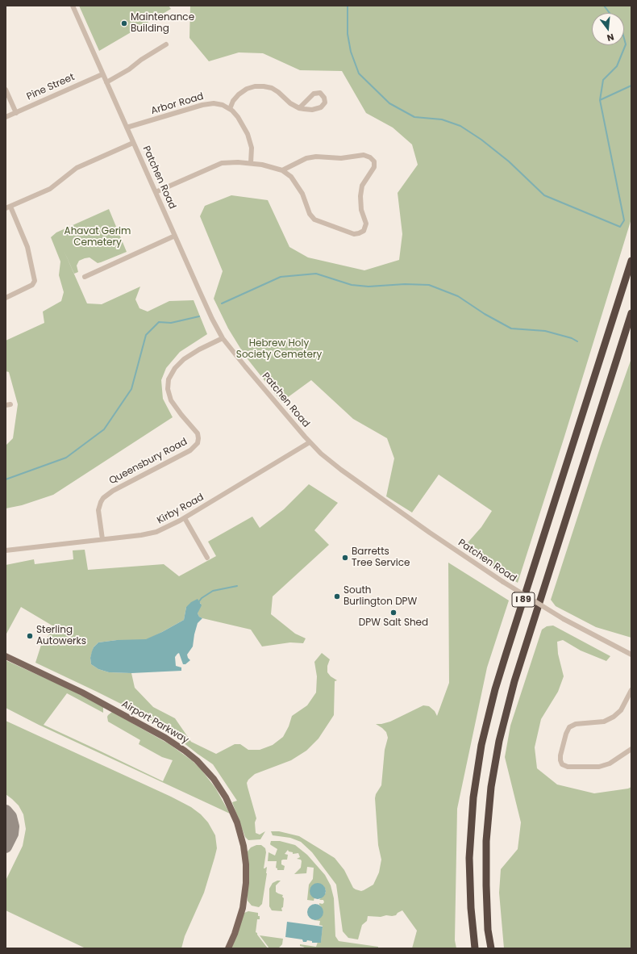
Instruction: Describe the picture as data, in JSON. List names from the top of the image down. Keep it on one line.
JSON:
{"streets":{"highway":["I 89"],"main road":["Airport Parkway"],"street":["Pine Street","Arbor Road","Patchen Road","Queensbury Road","Kirby Road"]},"crossings":[["Pine Street","Patchen Road"],["Arbor Road","Patchen Road"],["Patchen Road","Queensbury Road"],["Patchen Road","Kirby Road"],["Queensbury Road","Kirby Road"]],"parks":["Ahavat Gerim Cemetery","Hebrew Holy Society Cemetery"],"places":["Maintenance Building","Barretts Tree Service","South Burlington DPW","DPW Salt Shed","Sterling Autowerks"],"north":"bottom"}
